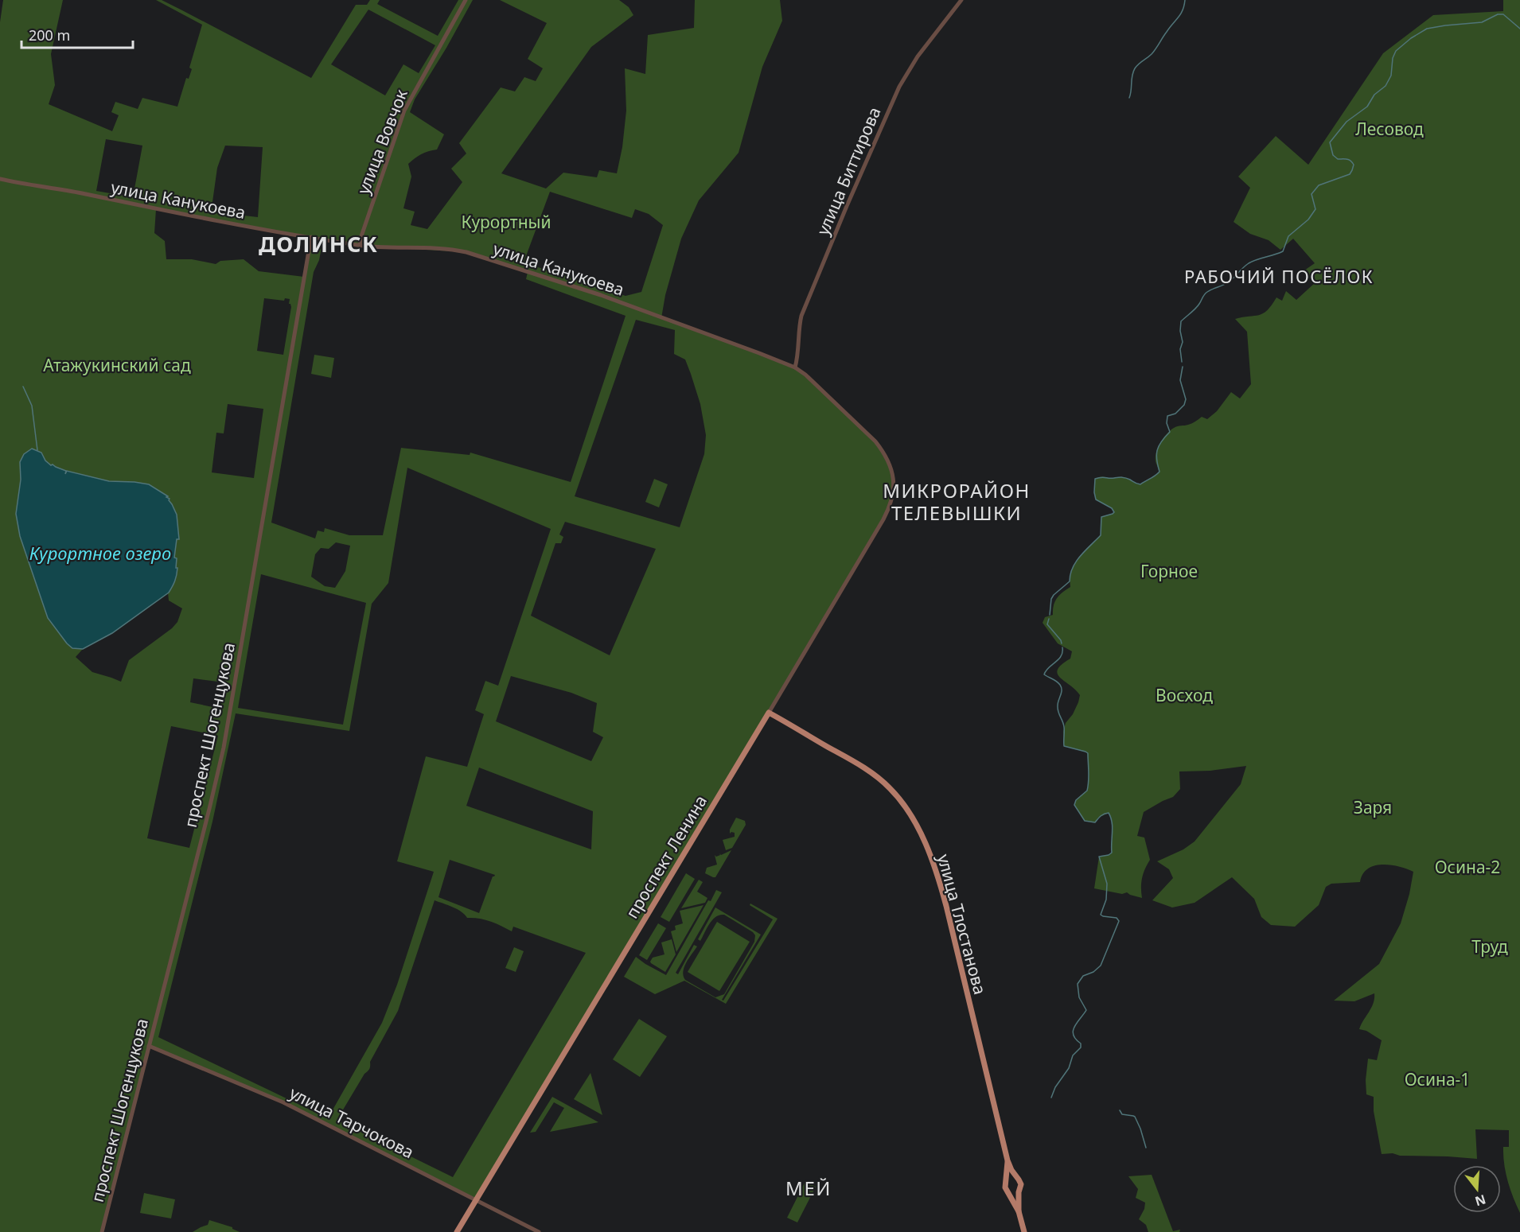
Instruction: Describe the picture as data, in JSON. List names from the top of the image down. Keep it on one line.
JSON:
{"streets":{"main road":["проспект Ленина","улица Тлостанова"],"street":["улица Вовчок","улица Биттирова","улица Канукоева","проспект Шогенцукова","улица Тарчокова"]},"crossings":[["улица Вовчок","улица Канукоева"],["улица Биттирова","улица Канукоева"],["улица Канукоева","проспект Шогенцукова"],["улица Канукоева","проспект Ленина"],["проспект Шогенцукова","улица Тарчокова"],["проспект Ленина","улица Тлостанова"],["проспект Ленина","улица Тарчокова"]],"districts":["ДОЛИНСК","РАБОЧИЙ ПОСЁЛОК","МИКРОРАЙОН ТЕЛЕВЫШКИ","МЕЙ"],"water":["Курортное озеро"],"parks":["Лесовод","Курортный","Атажукинский сад","Горное","Восход","Заря","Осина-2","Труд","Осина-1"],"scale_bar":"200 m","north":"bottom"}
